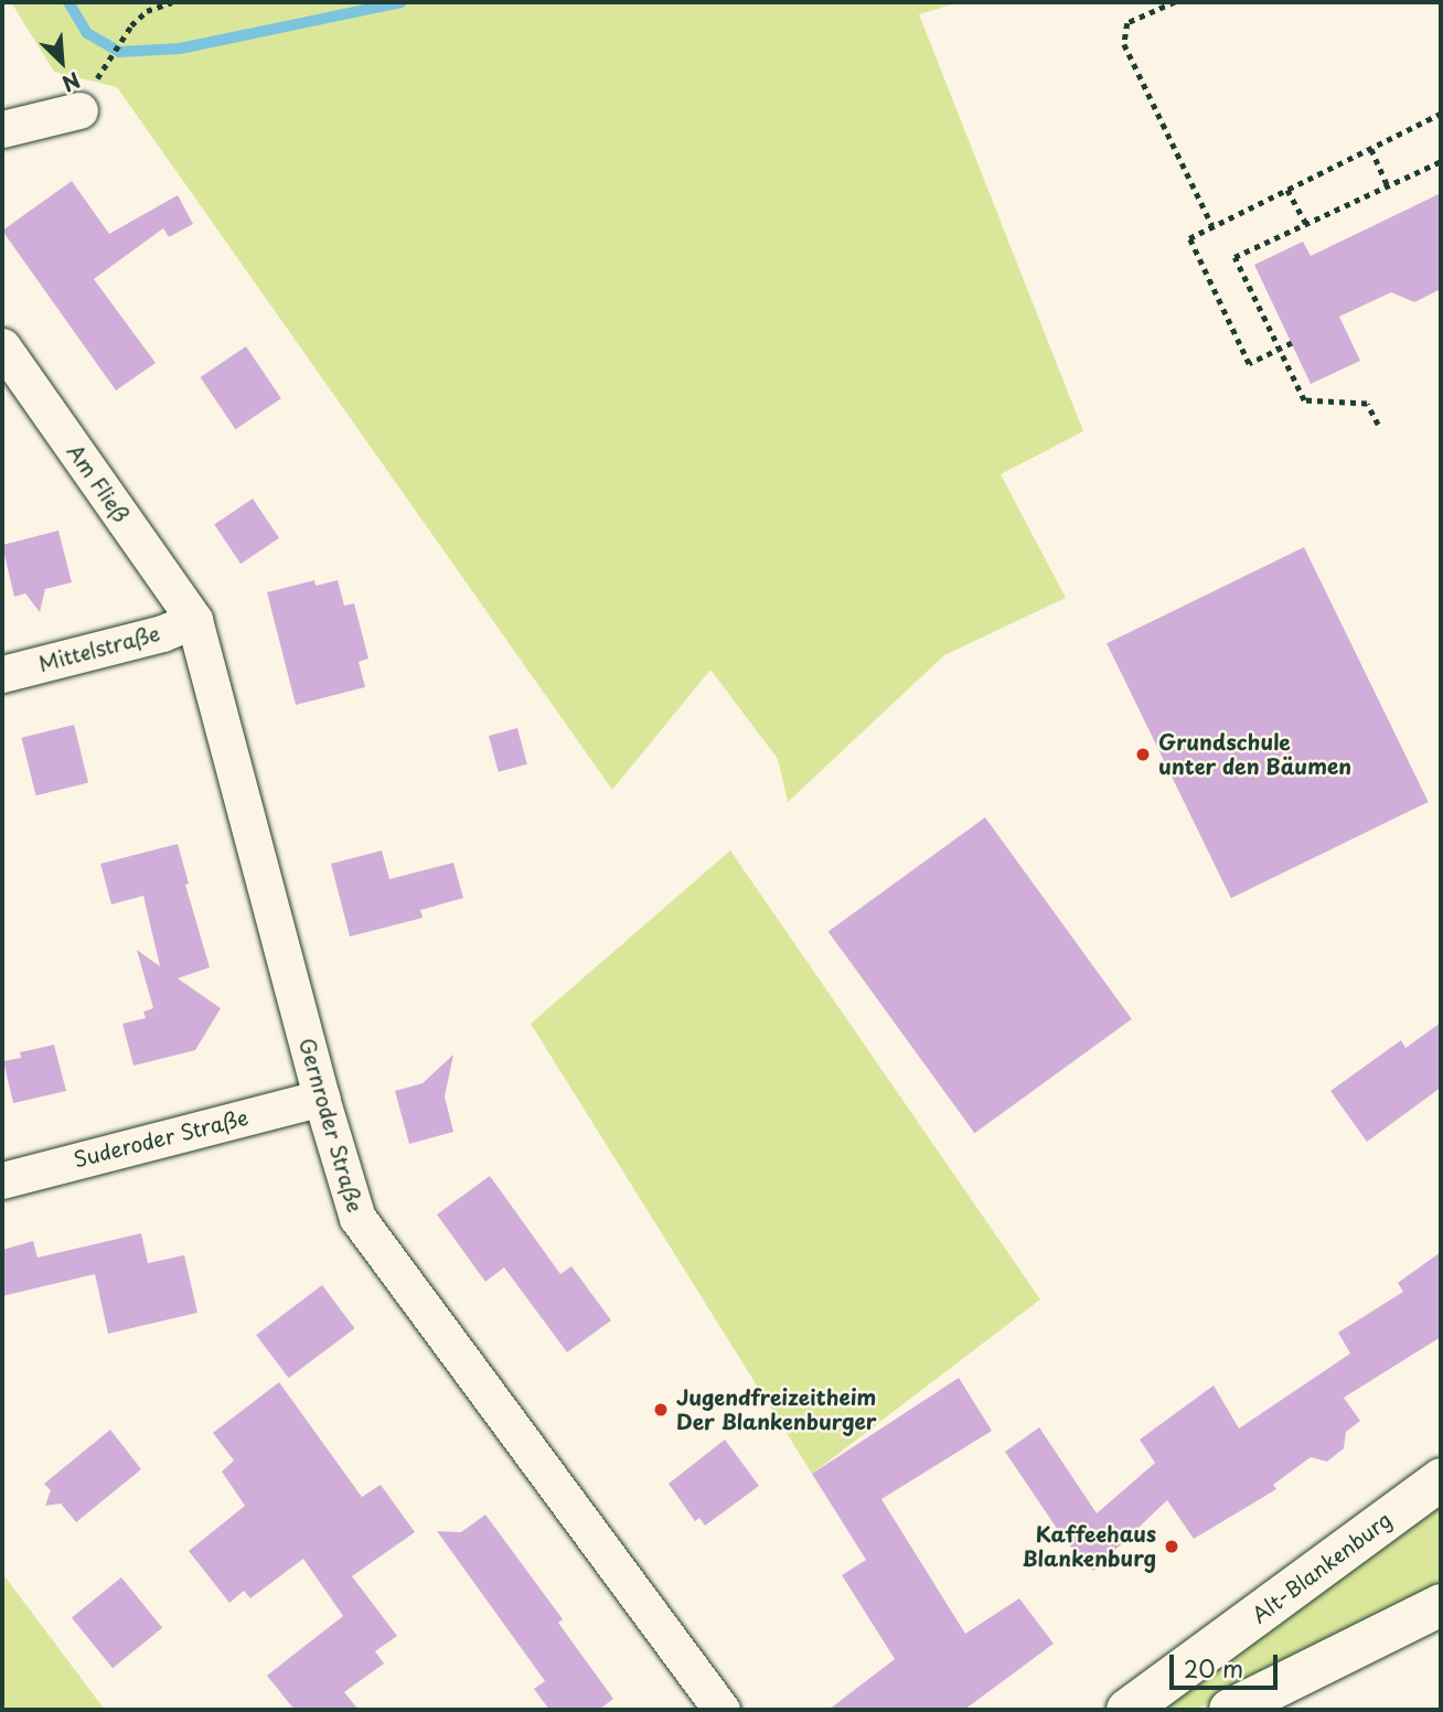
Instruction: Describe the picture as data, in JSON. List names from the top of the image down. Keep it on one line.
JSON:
{"streets":{"main road":["Alt-Blankenburg"],"street":["Am Fließ","Mittelstraße","Gernroder Straße","Suderoder Straße"]},"crossings":[["Am Fließ","Mittelstraße"],["Am Fließ","Gernroder Straße"],["Mittelstraße","Gernroder Straße"],["Gernroder Straße","Suderoder Straße"]],"places":["Grundschule unter den Bäumen","Jugendfreizeitheim Der Blankenburger","Kaffeehaus Blankenburg"],"scale_bar":"20 m","north":"bottom right"}
